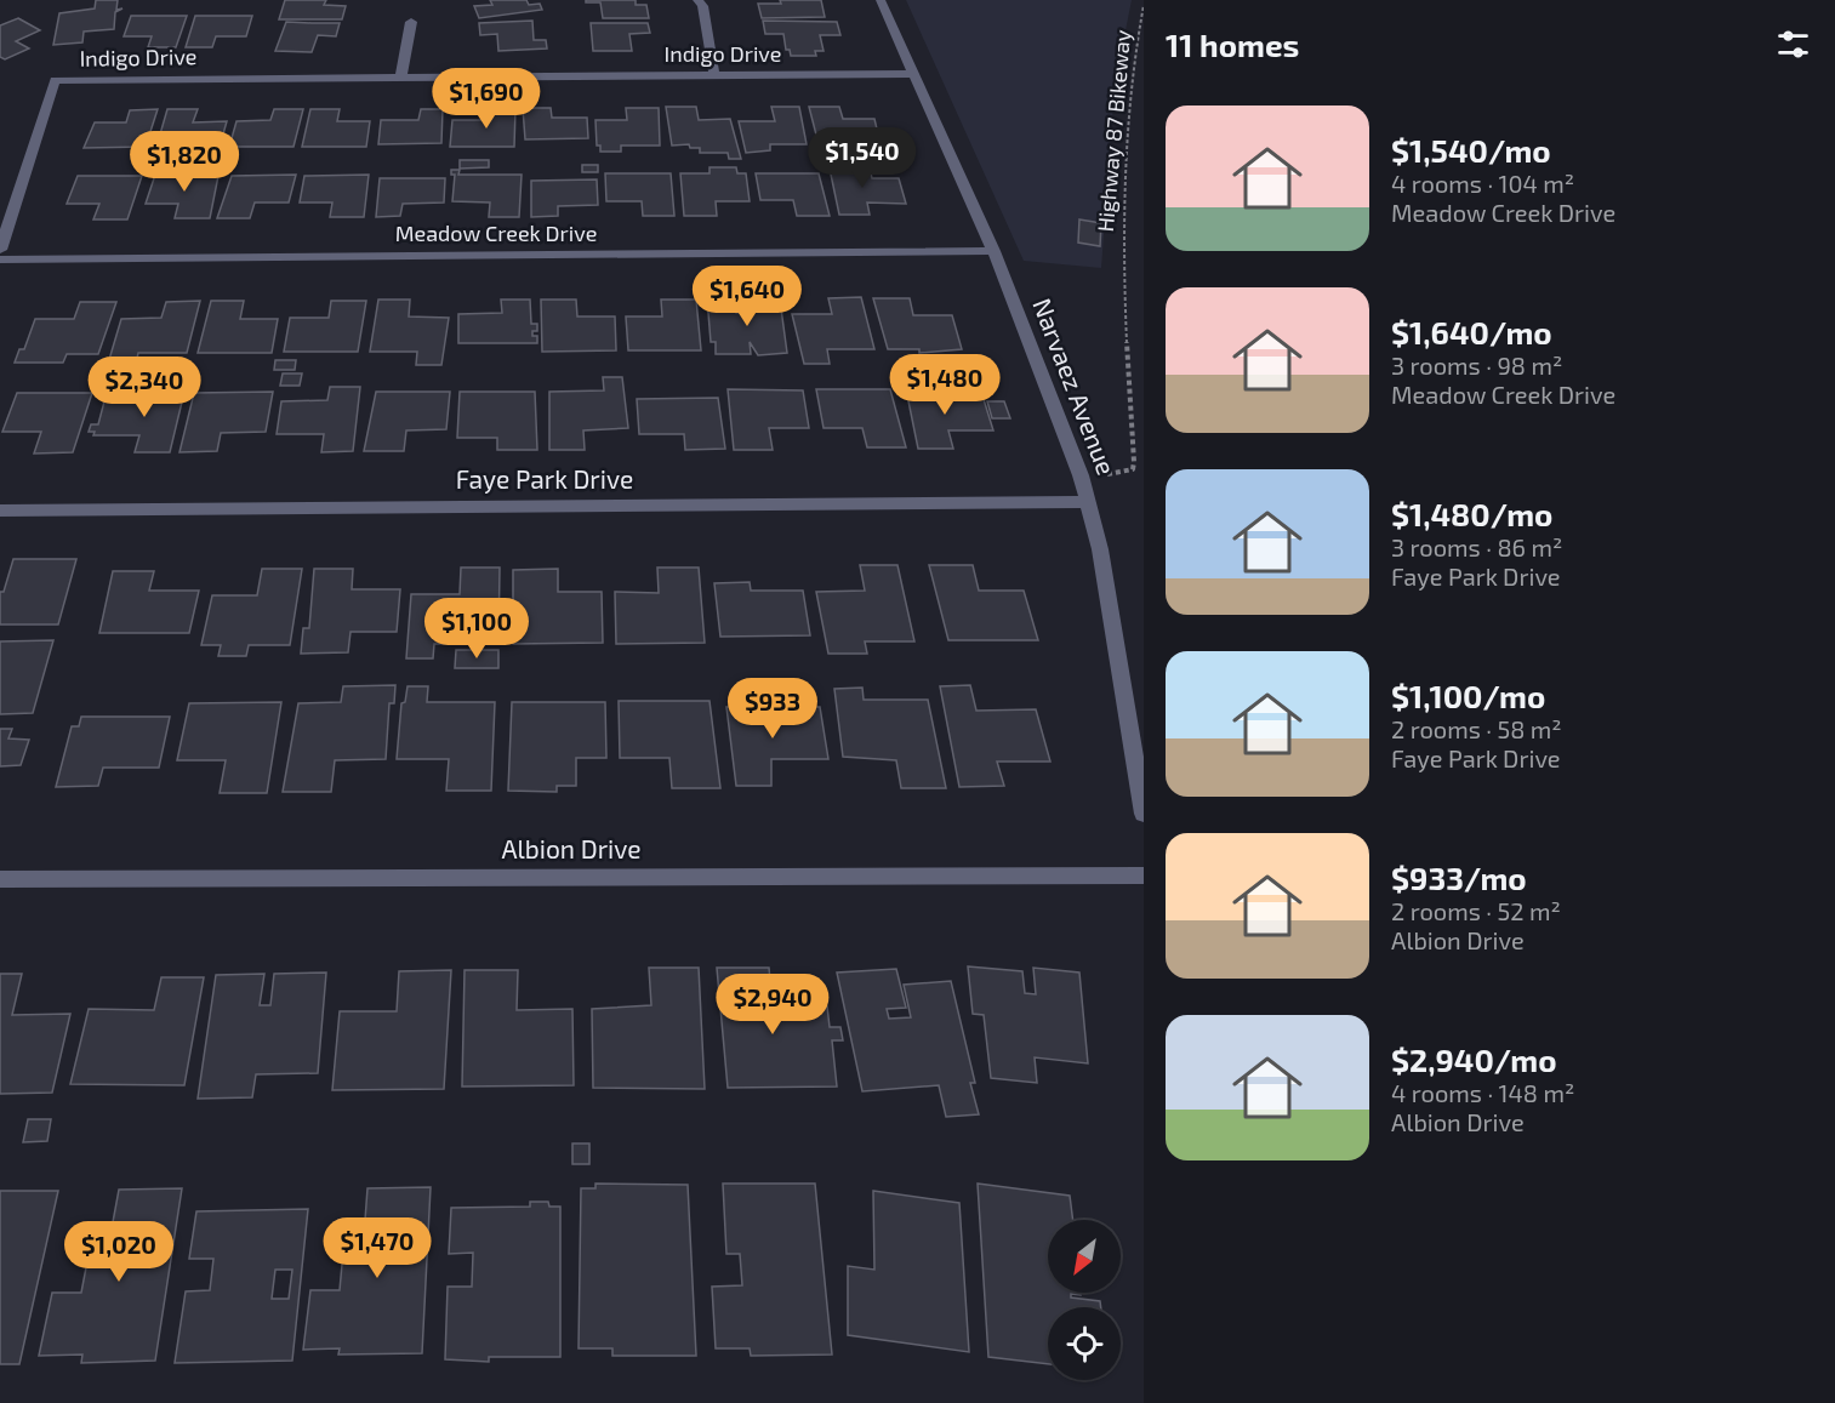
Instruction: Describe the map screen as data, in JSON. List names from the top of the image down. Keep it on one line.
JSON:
{"streets":{"street":["Indigo Drive","Meadow Creek Drive","Narvaez Avenue","Faye Park Drive","Albion Drive"],"path":["Highway 87 Bikeway"]},"crossings":[["Indigo Drive","Narvaez Avenue"],["Highway 87 Bikeway","Narvaez Avenue"],["Meadow Creek Drive","Narvaez Avenue"],["Narvaez Avenue","Faye Park Drive"]],"north":"bottom left","page":{"heading":"11 homes","price":["$1,690","$1,540","$1,820","$1,640","$1,480","$2,340","$1,100","$933","$2,940","$1,470","$1,020"],"list":[{"name":"$1,540/mo","note":"4 rooms · 104 m² · Meadow Creek Drive"},{"name":"$1,640/mo","note":"3 rooms · 98 m² · Meadow Creek Drive"},{"name":"$1,480/mo","note":"3 rooms · 86 m² · Faye Park Drive"},{"name":"$1,100/mo","note":"2 rooms · 58 m² · Faye Park Drive"},{"name":"$933/mo","note":"2 rooms · 52 m² · Albion Drive"},{"name":"$2,940/mo","note":"4 rooms · 148 m² · Albion Drive"}]}}
